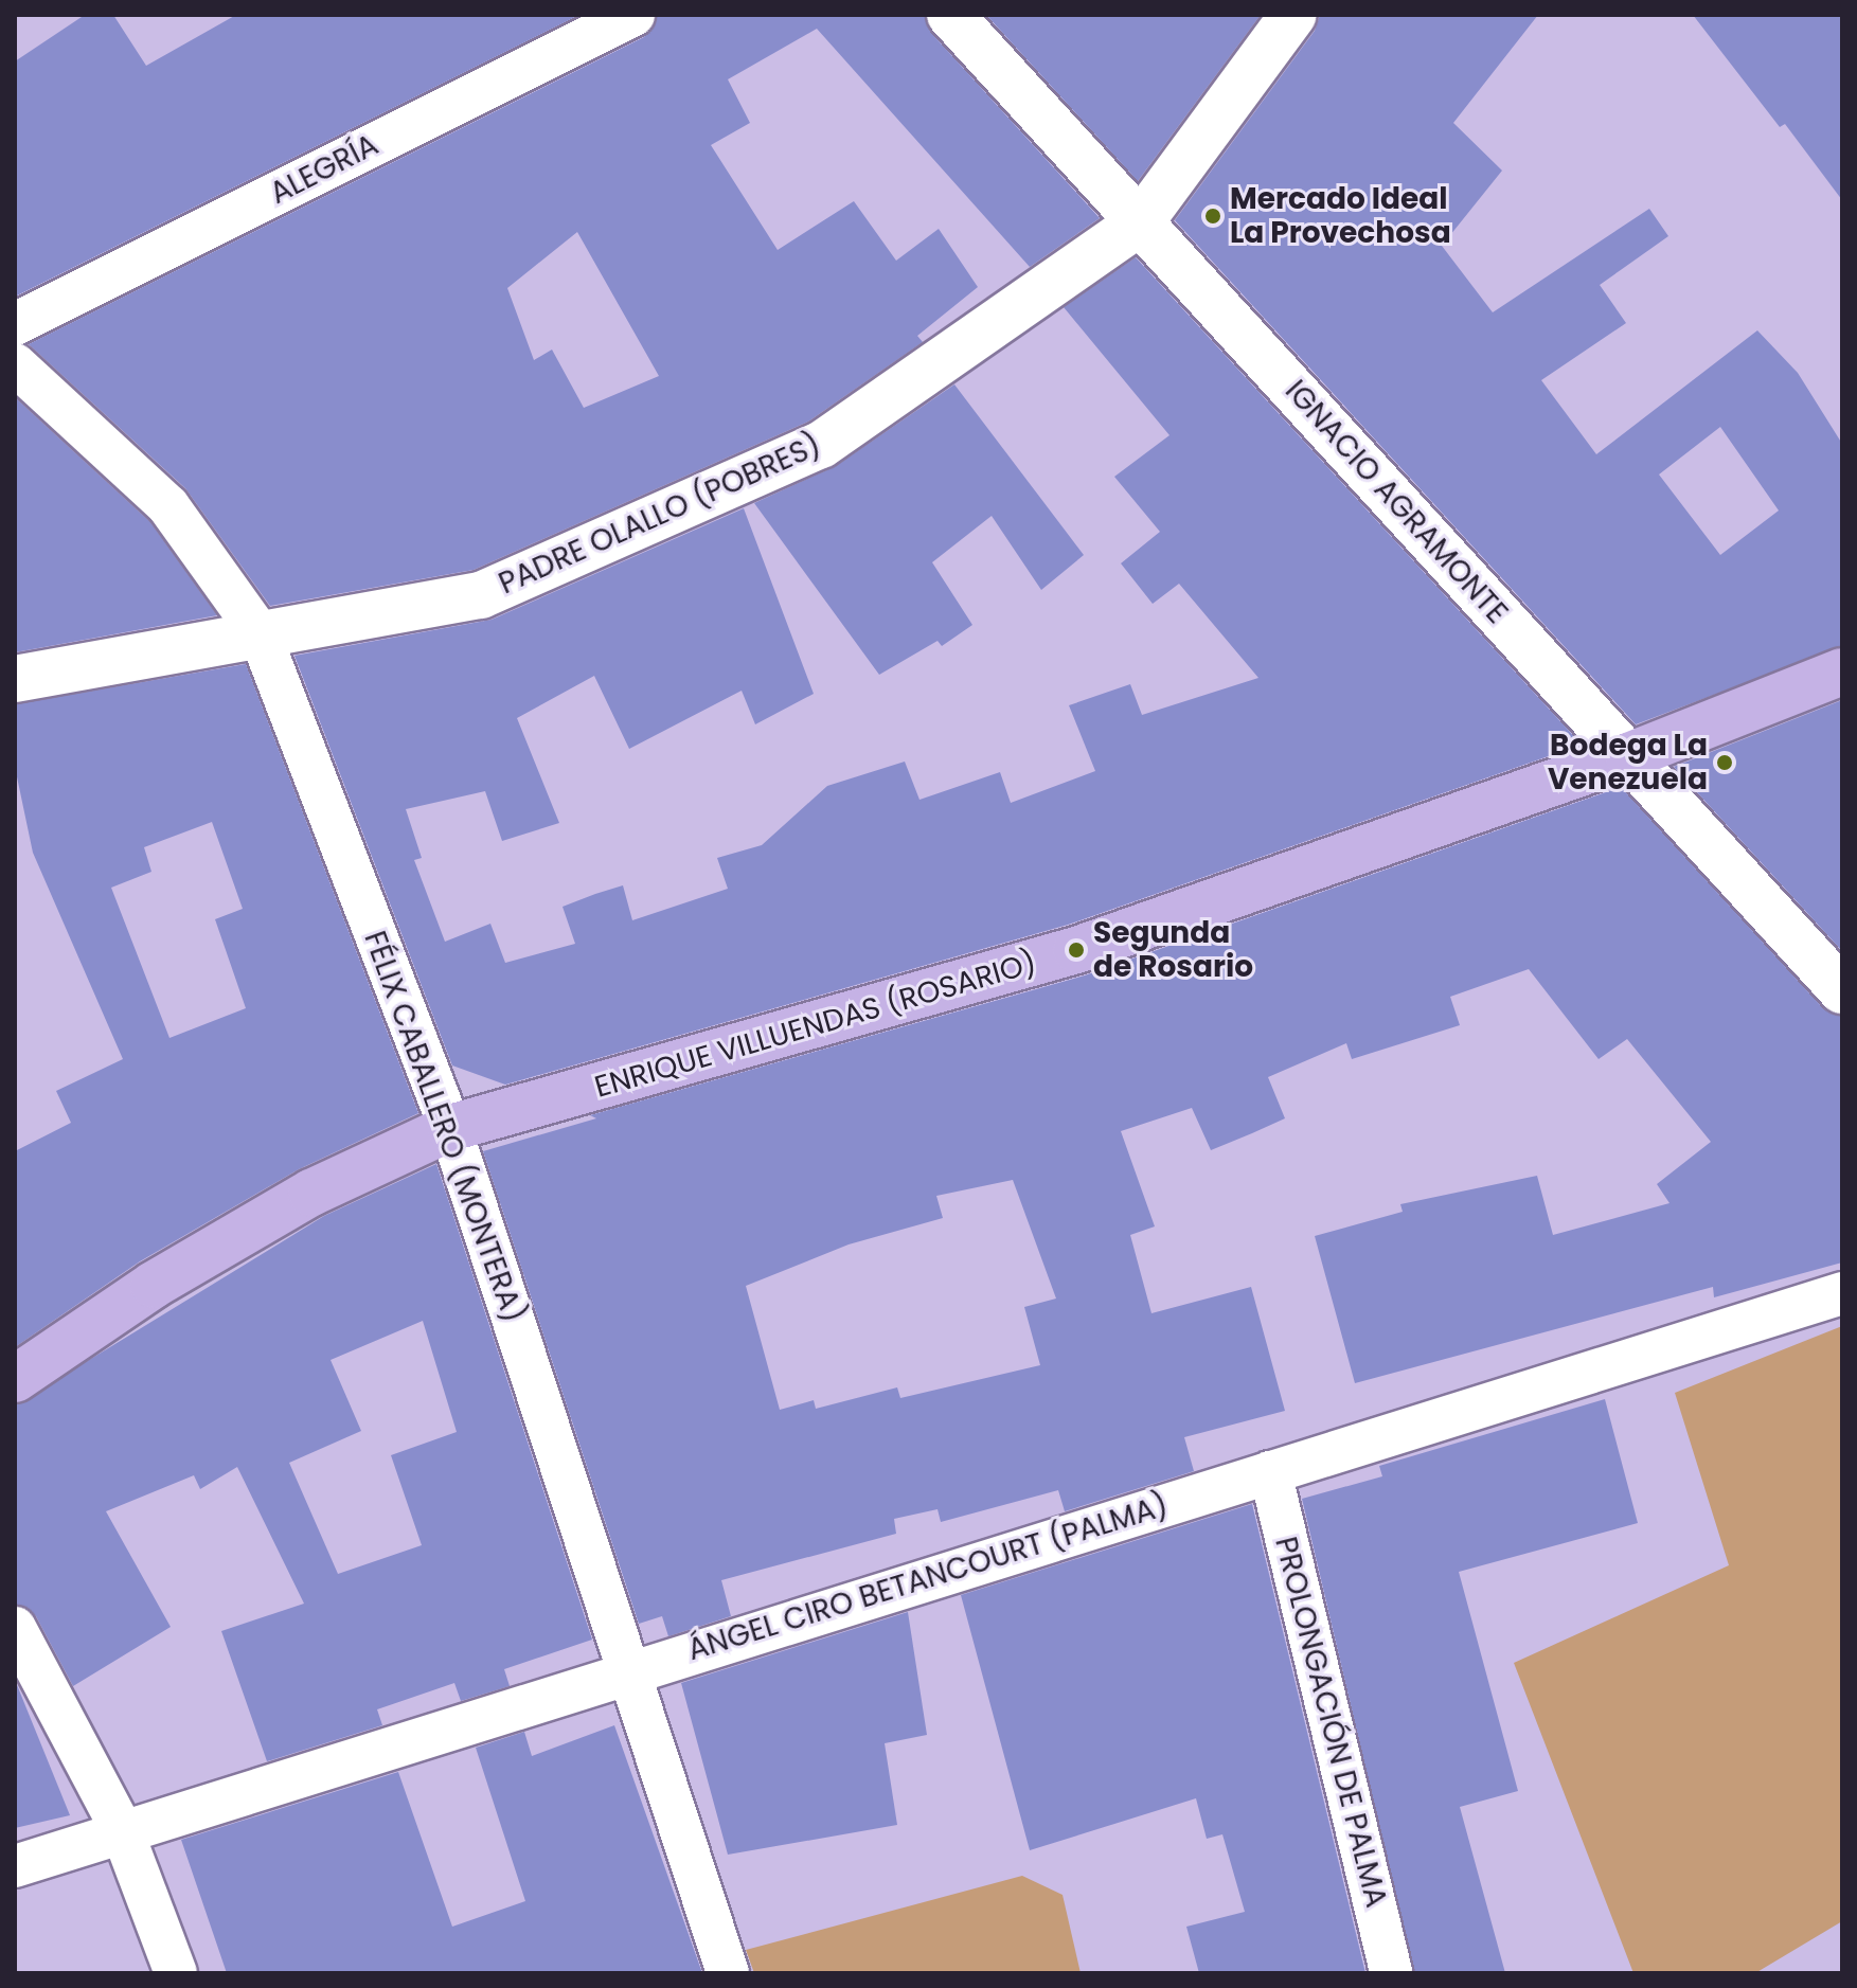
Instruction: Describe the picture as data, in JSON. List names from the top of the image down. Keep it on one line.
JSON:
{"streets":{"main road":["IGNACIO AGRAMONTE","PADRE OLALLO (POBRES)","ENRIQUE VILLUENDAS (ROSARIO)"],"street":["ALEGRÍA","FÉLIX CABALLERO (MONTERA)","ÁNGEL CIRO BETANCOURT (PALMA)","PROLONGACIÓN DE PALMA"]},"crossings":[["IGNACIO AGRAMONTE","PADRE OLALLO (POBRES)"],["IGNACIO AGRAMONTE","ENRIQUE VILLUENDAS (ROSARIO)"],["PADRE OLALLO (POBRES)","FÉLIX CABALLERO (MONTERA)"],["ENRIQUE VILLUENDAS (ROSARIO)","FÉLIX CABALLERO (MONTERA)"],["FÉLIX CABALLERO (MONTERA)","ÁNGEL CIRO BETANCOURT (PALMA)"],["ÁNGEL CIRO BETANCOURT (PALMA)","PROLONGACIÓN DE PALMA"]],"places":["Mercado Ideal La Provechosa","Bodega La Venezuela","Segunda de Rosario"]}
